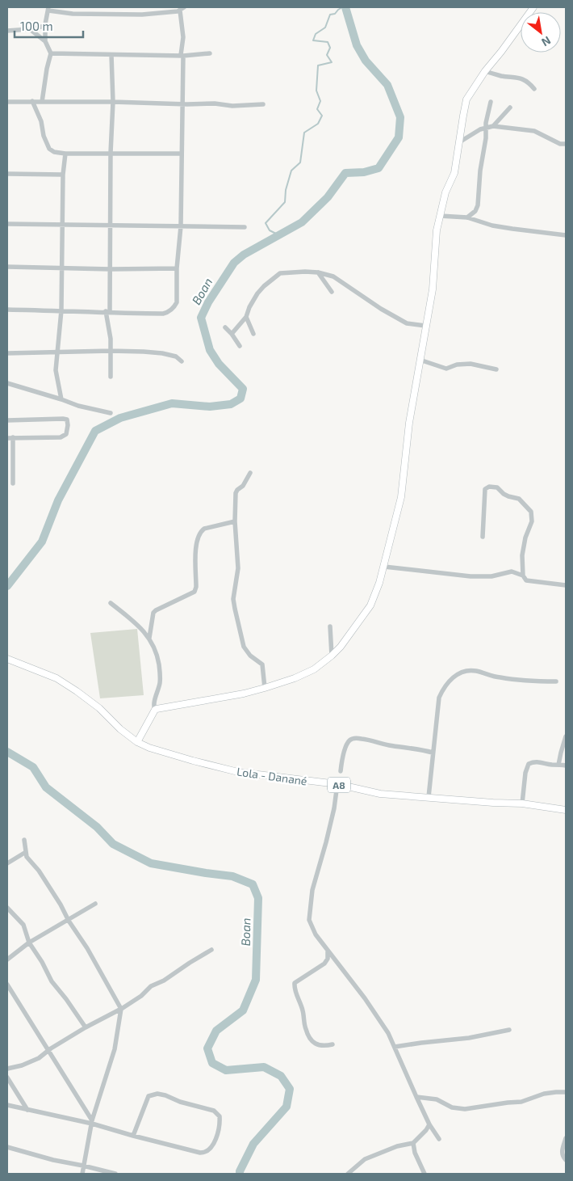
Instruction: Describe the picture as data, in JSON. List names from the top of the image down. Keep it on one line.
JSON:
{"streets":{"main road":["Lola - Danané","A8"]},"water":["Boan"],"scale_bar":"100 m","north":"bottom right"}
